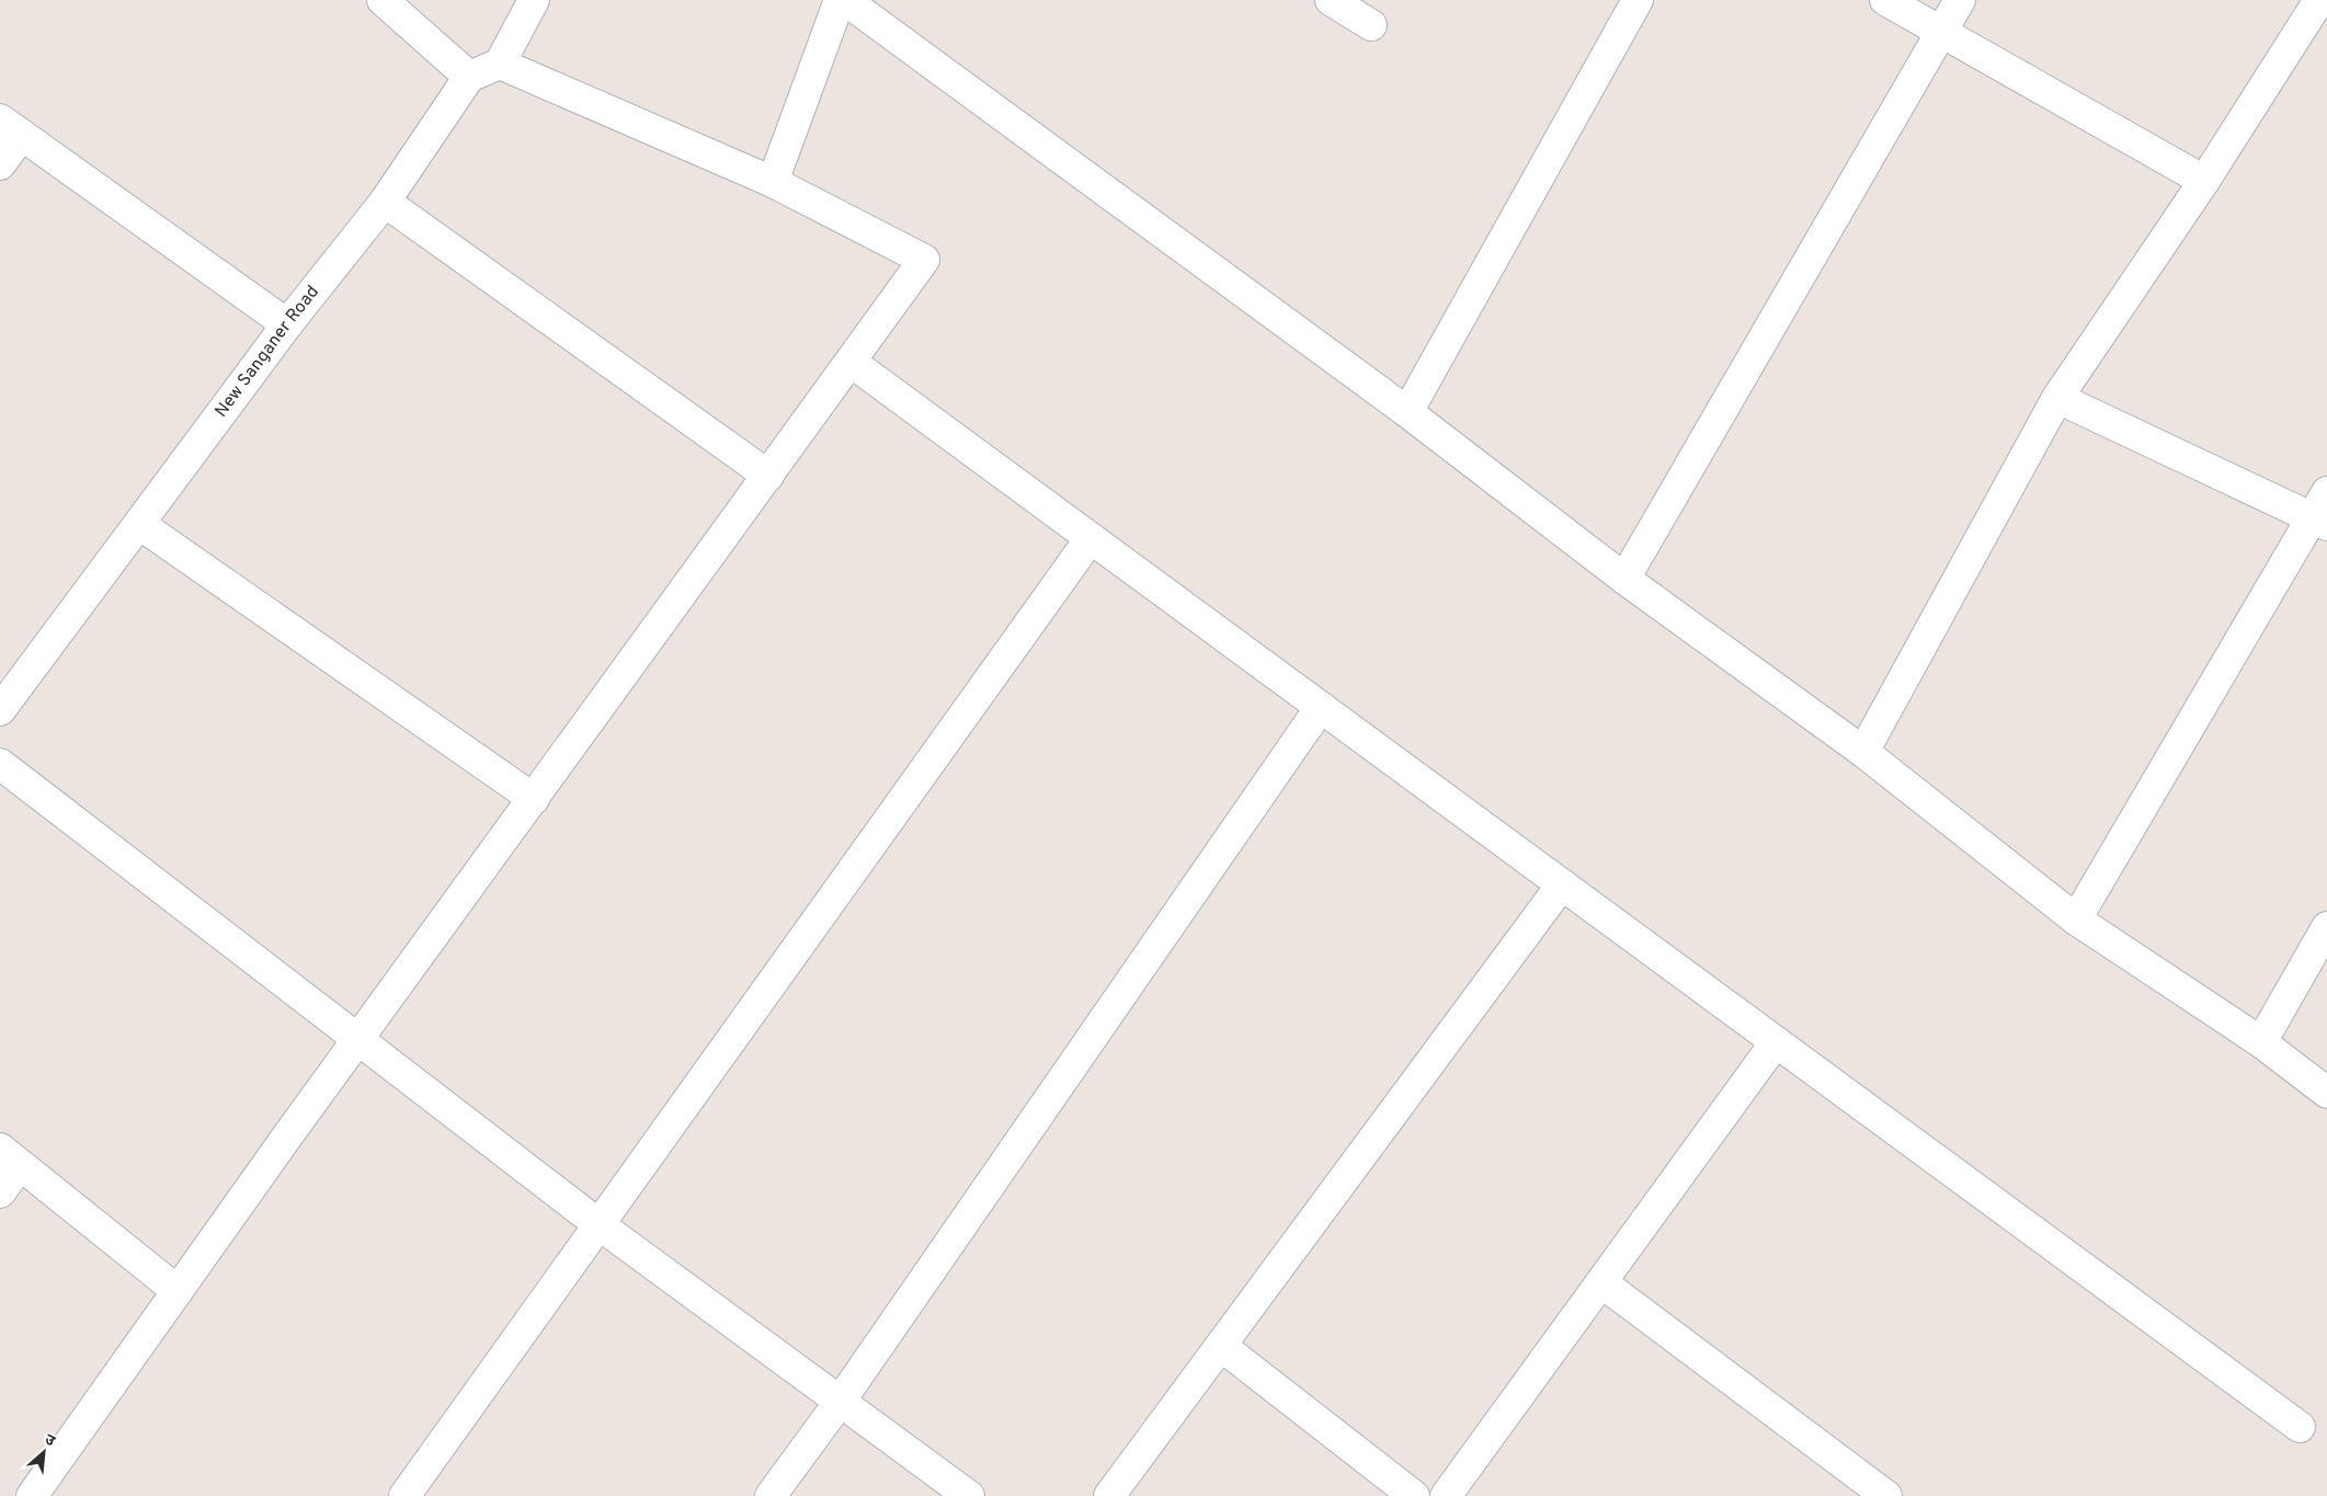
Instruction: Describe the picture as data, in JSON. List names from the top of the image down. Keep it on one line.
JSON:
{"streets":{"street":["New Sanganer Road"]},"north":"top right"}
